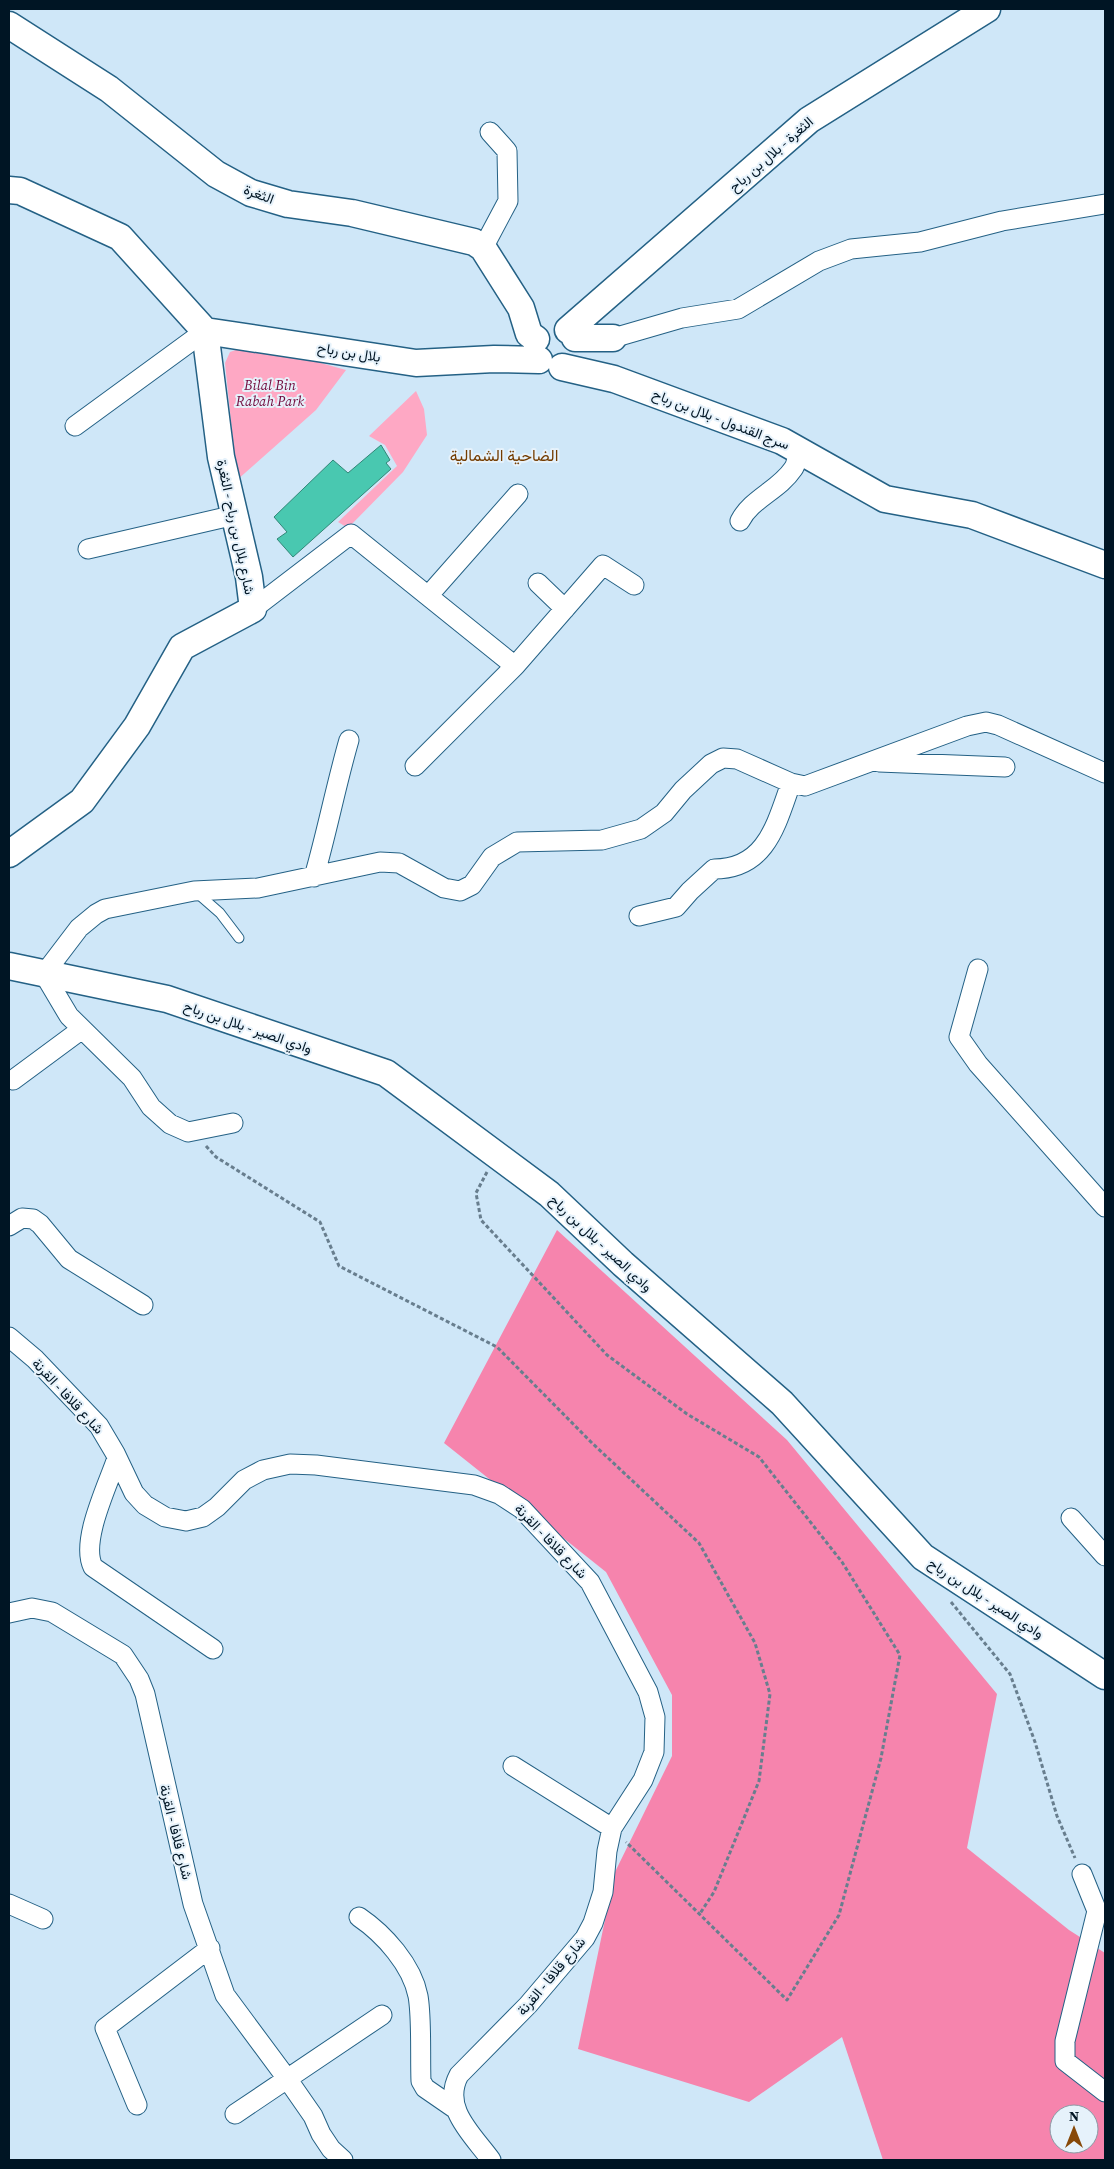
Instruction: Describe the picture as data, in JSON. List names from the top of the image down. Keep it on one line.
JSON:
{"streets":{"street":["الثغرة - بلال بن رباح","الثغرة","بلال بن رباح","سرج القندول - بلال بن رباح","شارع بلال بن رباح - الثغرة","وادي الصير - بلال بن رباح","شارع قلافا - القرنة"]},"crossings":[["الثغرة - بلال بن رباح","بلال بن رباح"],["الثغرة - بلال بن رباح","سرج القندول - بلال بن رباح"],["بلال بن رباح","سرج القندول - بلال بن رباح"],["بلال بن رباح","شارع بلال بن رباح - الثغرة"]],"districts":["الضاحية الشمالية"],"parks":["Bilal Bin Rabah Park"],"north":"top"}
